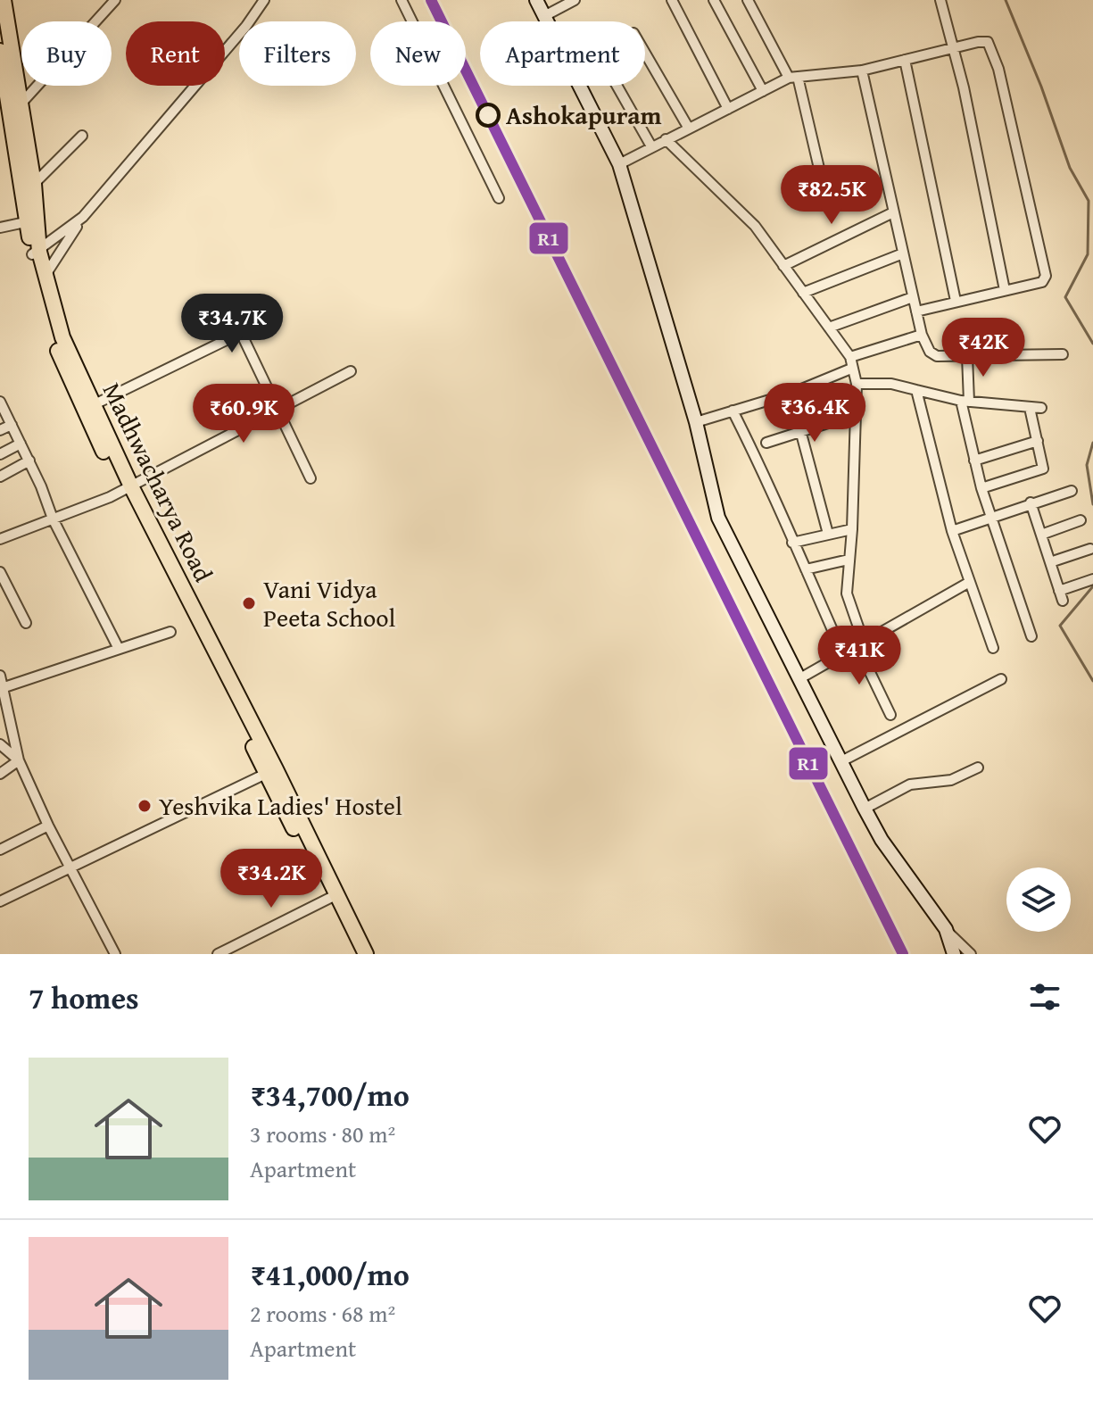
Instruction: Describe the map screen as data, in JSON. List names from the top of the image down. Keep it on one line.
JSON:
{"streets":{"main road":["Madhwacharya Road"]},"places":["Ashokapuram","Vani Vidya Peeta School","Yeshvika Ladies' Hostel"],"lines":["transit line R1"],"page":{"chip":["Buy","Rent","Filters","New","Apartment"],"price":["₹82.5K","₹34.7K","₹42K","₹36.4K","₹60.9K","₹41K","₹34.2K"],"heading":"7 homes","list":[{"name":"₹34,700/mo","note":"3 rooms · 80 m² · Apartment"},{"name":"₹41,000/mo","note":"2 rooms · 68 m² · Apartment"}]}}
